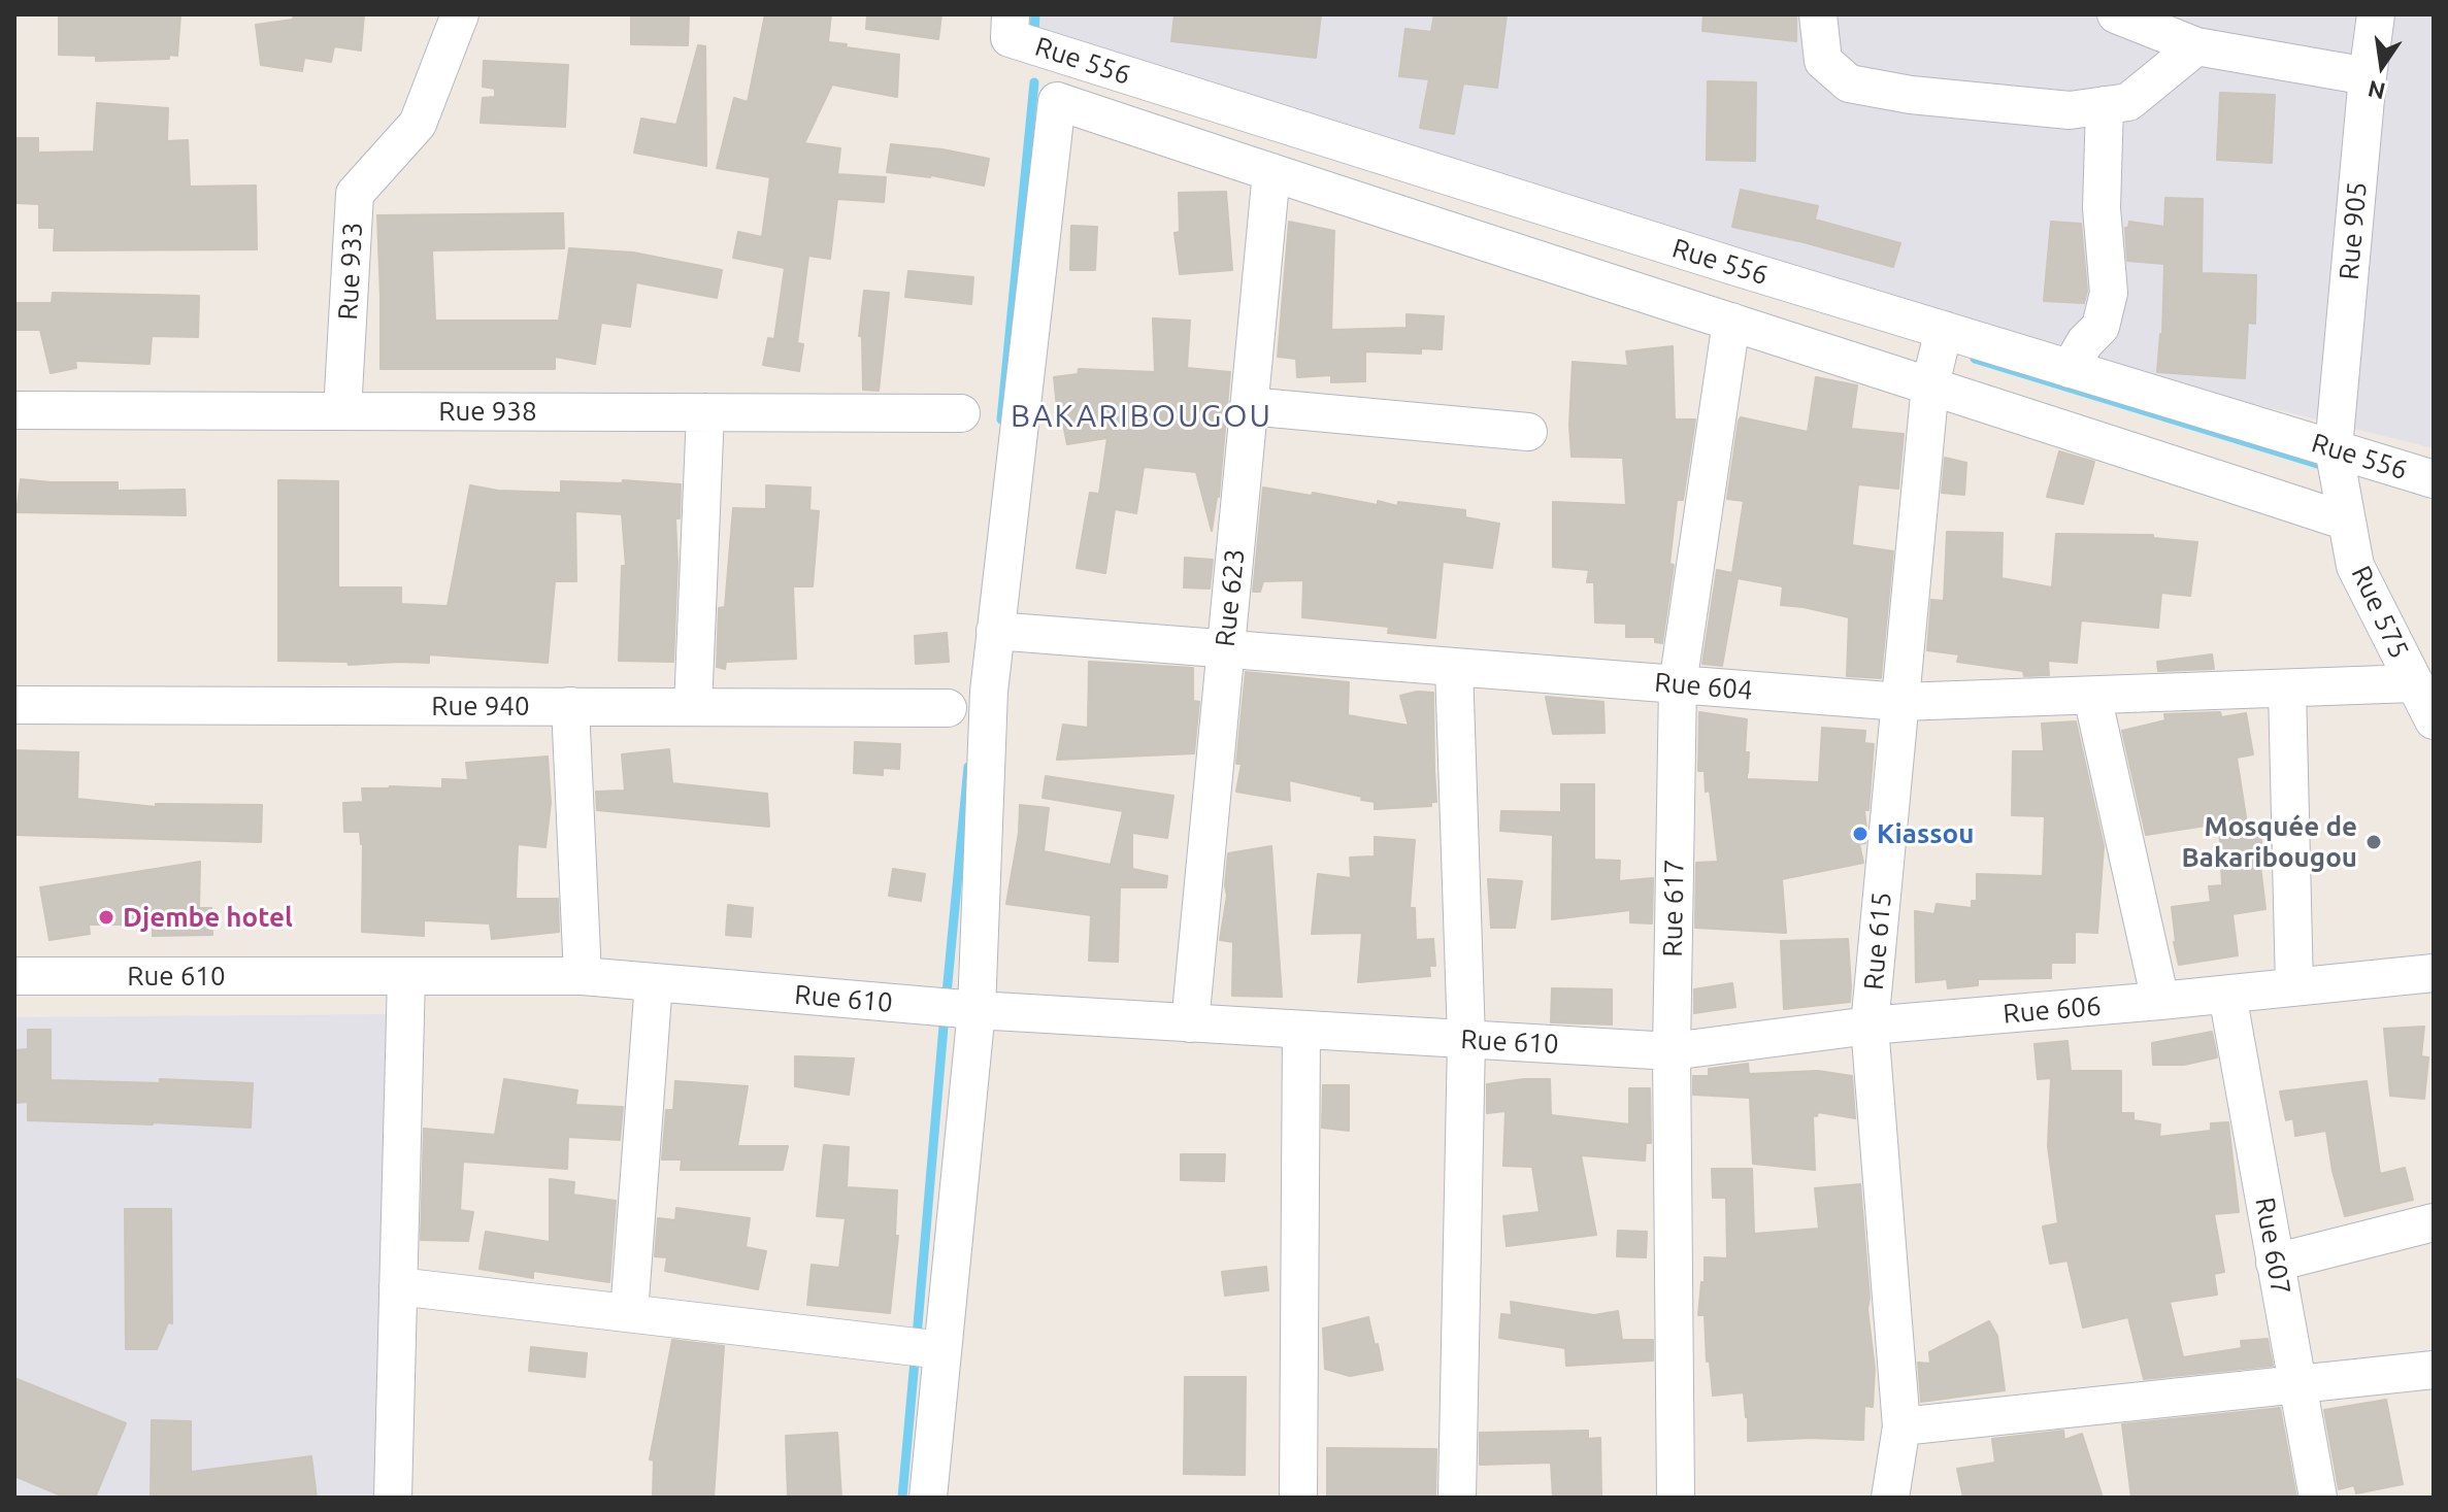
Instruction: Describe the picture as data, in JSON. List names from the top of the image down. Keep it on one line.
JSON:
{"streets":{"street":["Rue 556","Rue 905","Rue 933","Rue 938","Rue 623","Rue 575","Rue 604","Rue 940","Rue 617","Rue 615","Rue 610","Rue 606","Rue 607"]},"crossings":[["Rue 556","Rue 905"],["Rue 556","Rue 623"],["Rue 556","Rue 575"],["Rue 556","Rue 615"],["Rue 905","Rue 575"],["Rue 933","Rue 938"],["Rue 623","Rue 604"],["Rue 623","Rue 610"],["Rue 575","Rue 604"],["Rue 604","Rue 617"],["Rue 604","Rue 615"],["Rue 617","Rue 610"],["Rue 617","Rue 606"],["Rue 615","Rue 606"],["Rue 610","Rue 606"],["Rue 606","Rue 607"]],"districts":["BAKARIBOUGOU"],"places":["Kiassou","Mosquée de Bakaribougou","Djembe hotel"],"north":"bottom"}
